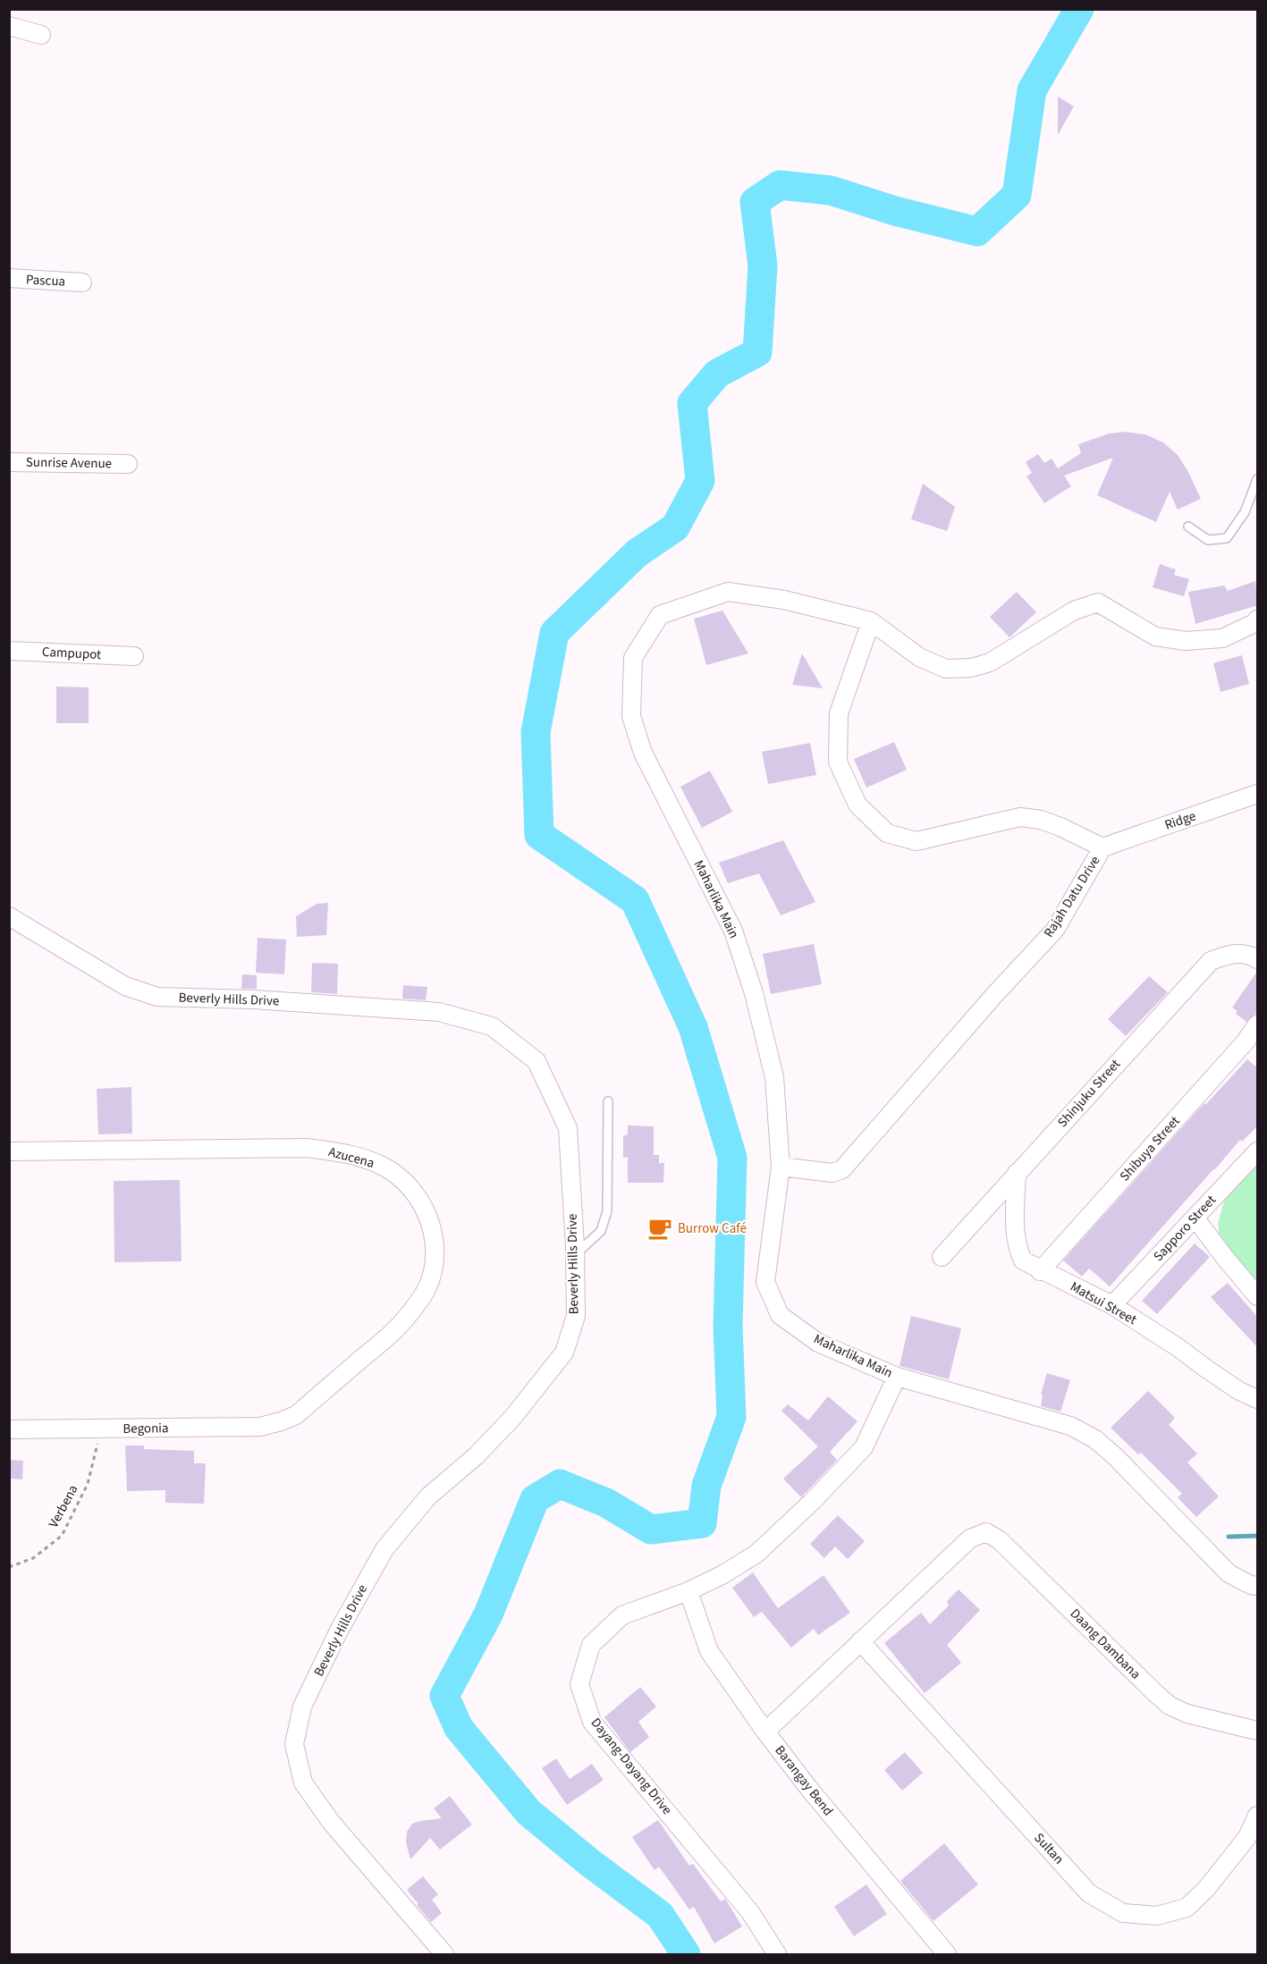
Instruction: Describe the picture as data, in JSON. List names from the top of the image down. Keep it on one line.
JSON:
{"streets":{"street":["Pascua","Sunrise Avenue","Campupot","Ridge","Rajah Datu Drive","Maharlika Main","Beverly Hills Drive","Shinjuku Street","Shibuya Street","Azucena","Sapporo Street","Matsui Street","Begonia","Daang Dambana","Dayang-Dayang Drive","Barangay Bend","Sultan"],"path":["Verbena"]},"crossings":[["Ridge","Rajah Datu Drive"],["Rajah Datu Drive","Maharlika Main"],["Maharlika Main","Dayang-Dayang Drive"],["Shinjuku Street","Matsui Street"],["Shibuya Street","Matsui Street"],["Azucena","Begonia"],["Sapporo Street","Matsui Street"],["Begonia","Verbena"],["Daang Dambana","Sultan"],["Dayang-Dayang Drive","Barangay Bend"]],"places":{"cafe":["Burrow Café"]}}
